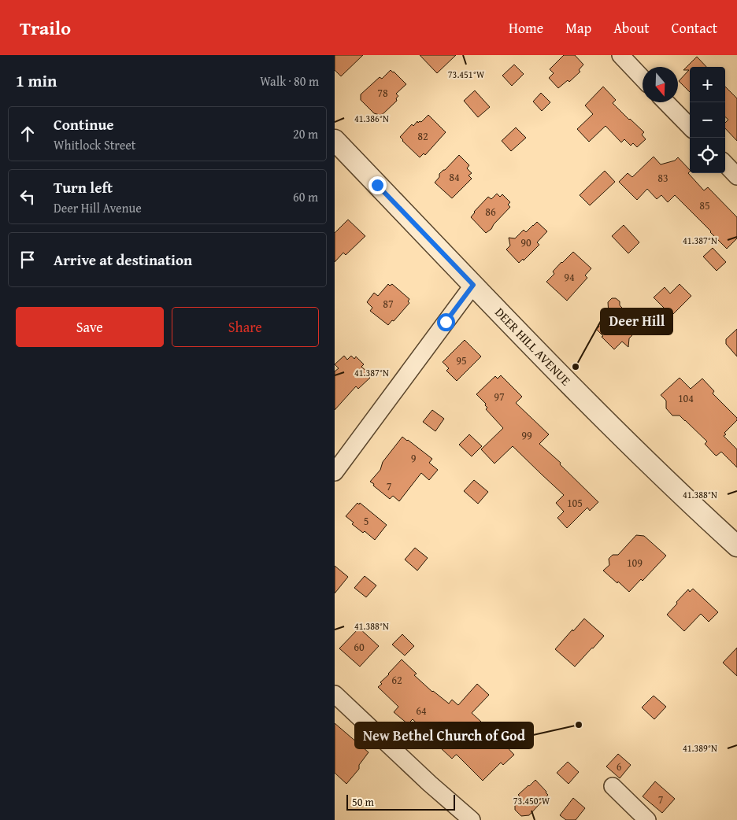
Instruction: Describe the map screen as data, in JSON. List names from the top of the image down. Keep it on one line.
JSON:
{"streets":{"street":["DEER HILL AVENUE"]},"places":["Deer Hill","New Bethel Church of God"],"house_numbers":["78","82","84","83","85","86","90","94","87","95","97","104","99","9","7","105","5","109","60","62","64","6","7"],"scale_bar":"50 m","north":"bottom","page":{"header":"Trailo","nav":["Home","Map","About","Contact"],"heading":["1 min","Walk · 80 m"],"map_buttons":["+","−"],"list":[["Continue","Whitlock Street","20 m"],["Turn left","Deer Hill Avenue","60 m"],"Arrive at destination"],"buttons":["Save","Share"],"scale":"50 m"},"coordinates":["73.451°W","41.386°N","41.387°N","41.388°N","41.389°N","73.450°W"]}
